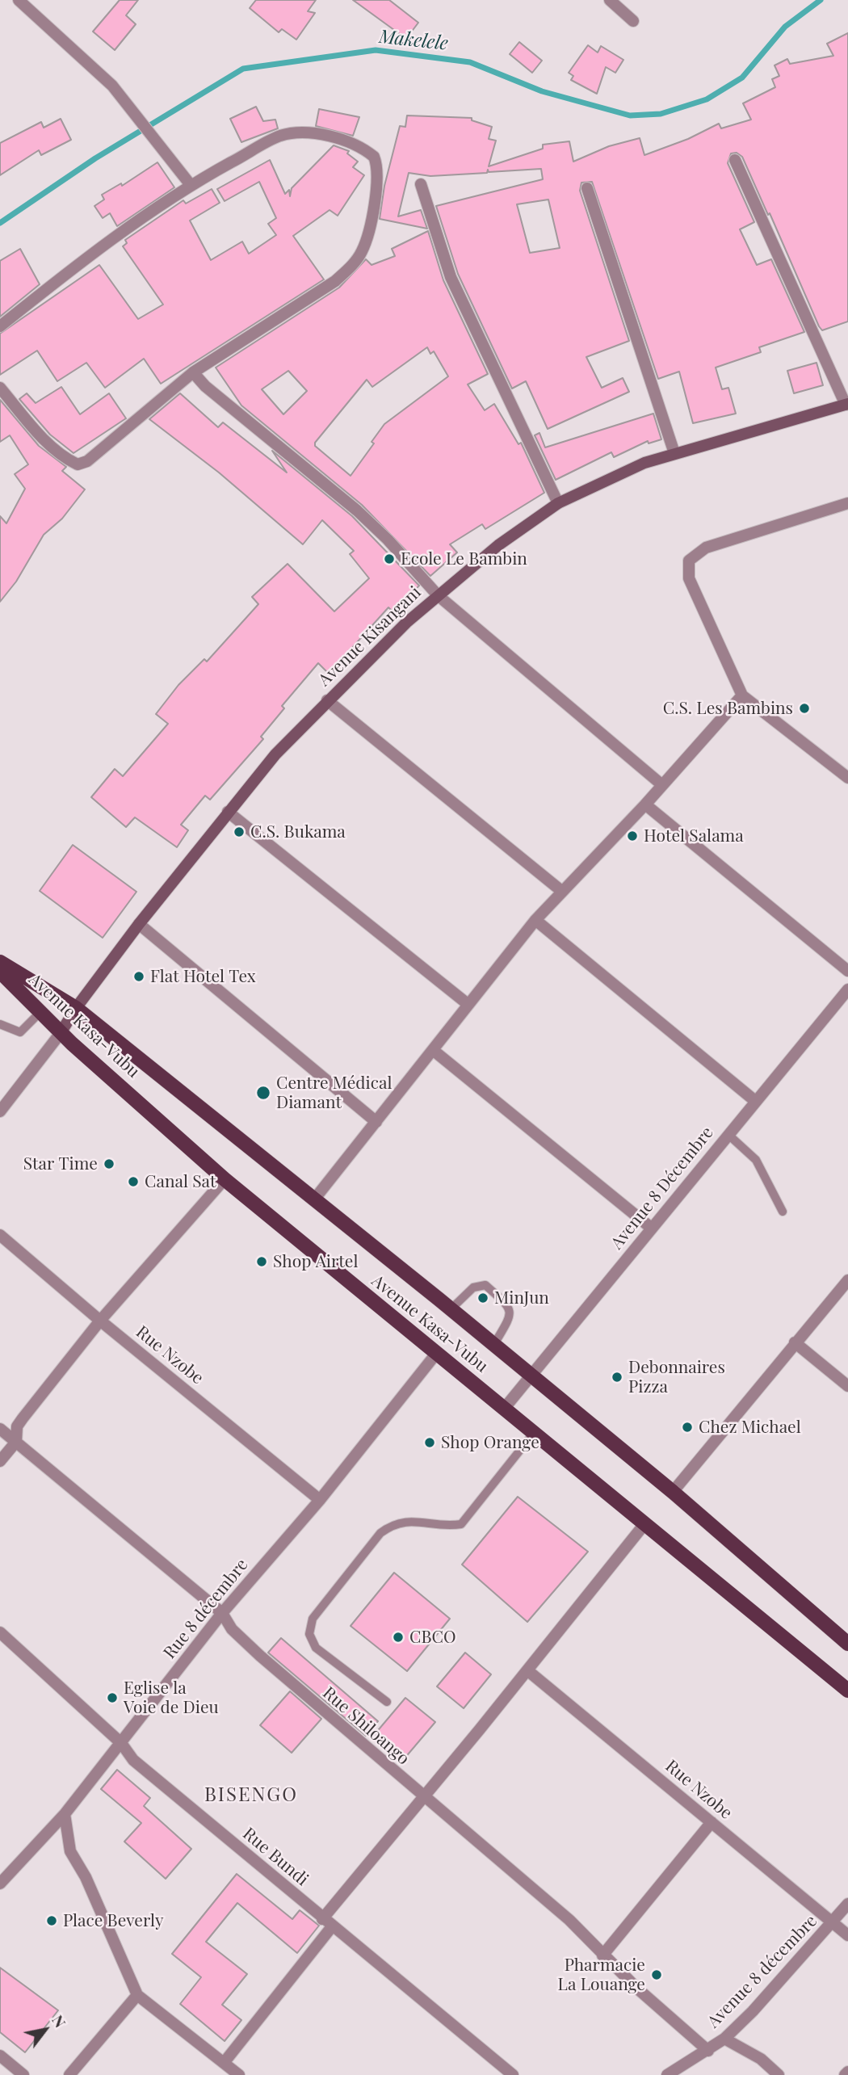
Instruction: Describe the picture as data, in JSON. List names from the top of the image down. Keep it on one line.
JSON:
{"streets":{"main road":["Avenue Kasa-Vubu"],"street":["Avenue Kisangani","Avenue 8 Décembre","Rue Nzobe","Rue 8 décembre","Rue Shiloango","Rue Bundi","Avenue 8 décembre"]},"crossings":[["Avenue Kisangani","Avenue Kasa-Vubu"],["Avenue Kasa-Vubu","Avenue 8 Décembre"],["Avenue Kasa-Vubu","Rue 8 décembre"],["Rue Nzobe","Rue 8 décembre"],["Rue Nzobe","Avenue 8 décembre"],["Rue 8 décembre","Rue Shiloango"],["Rue 8 décembre","Rue Bundi"],["Rue Shiloango","Avenue 8 décembre"]],"districts":["BISENGO"],"water":["Makelele"],"places":["Ecole Le Bambin","C.S. Les Bambins","C.S. Bukama","Hotel Salama","Flat Hotel Tex","Centre Médical Diamant","Star Time","Canal Sat","Shop Airtel","MinJun","Debonnaires Pizza","Chez Michael","Shop Orange","CBCO","Eglise la Voie de Dieu","Place Beverly","Pharmacie La Louange"],"north":"top right"}
